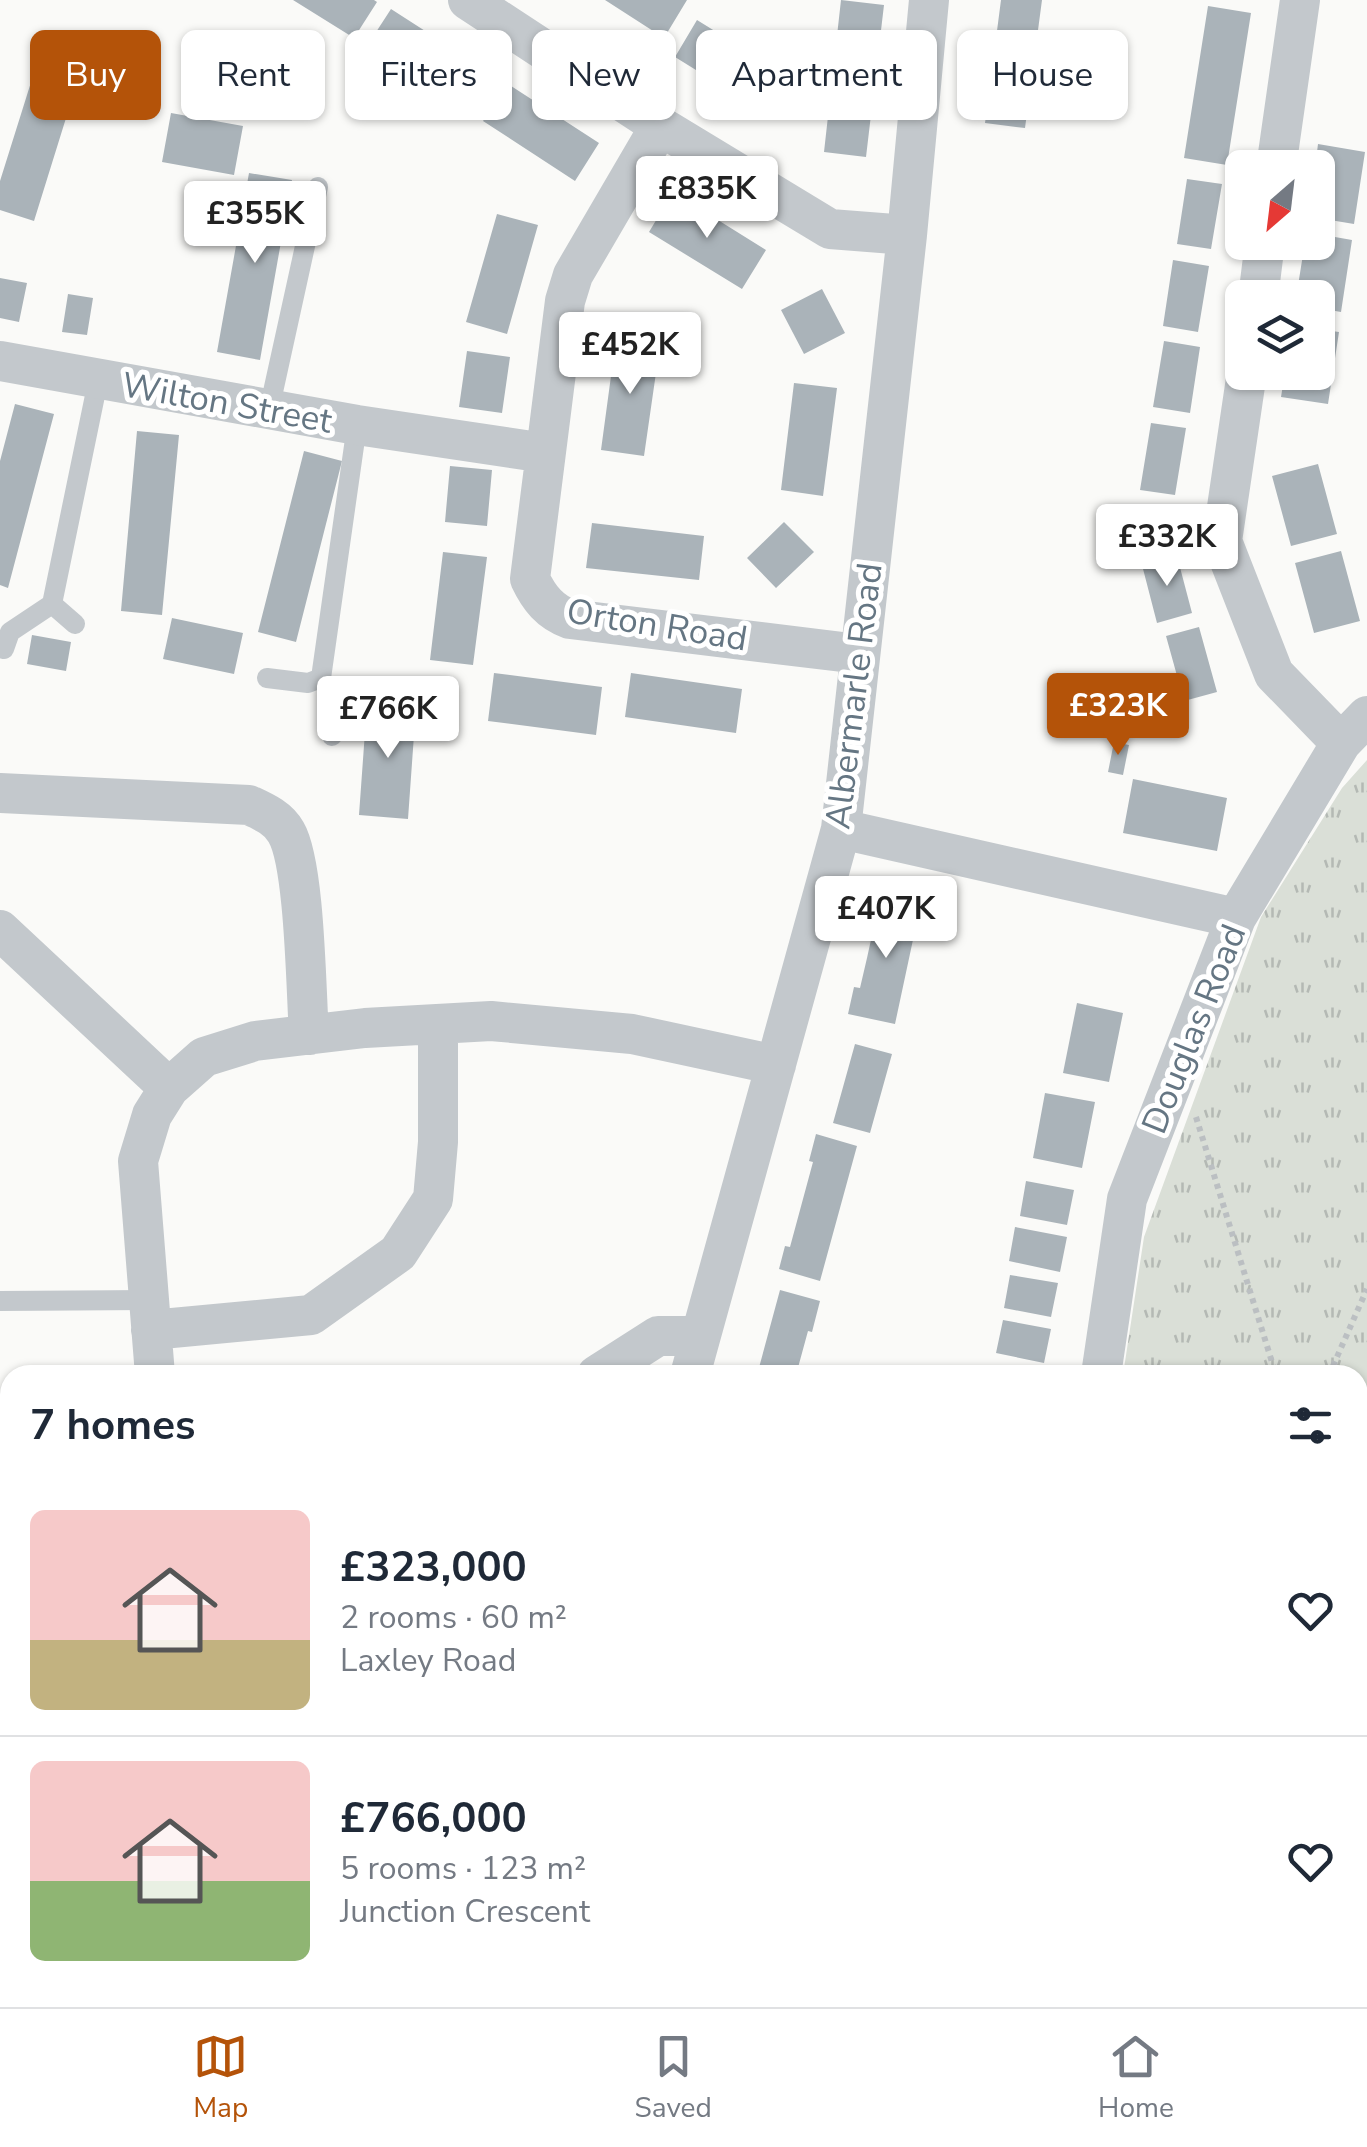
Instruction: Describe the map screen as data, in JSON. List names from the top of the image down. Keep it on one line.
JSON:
{"streets":{"street":["Wilton Street","Orton Road","Albermarle Road","Douglas Road"]},"crossings":[["Wilton Street","Orton Road"],["Orton Road","Albermarle Road"]],"north":"bottom left","page":{"chip":["Buy","Rent","Filters","New","Apartment","House"],"price":["£835K","£355K","£452K","£332K","£323K","£766K","£407K"],"heading":"7 homes","list":[{"name":"£323,000","note":"2 rooms · 60 m² · Laxley Road"},{"name":"£766,000","note":"5 rooms · 123 m² · Junction Crescent"}],"tabs":["Map","Saved","Home"]}}
